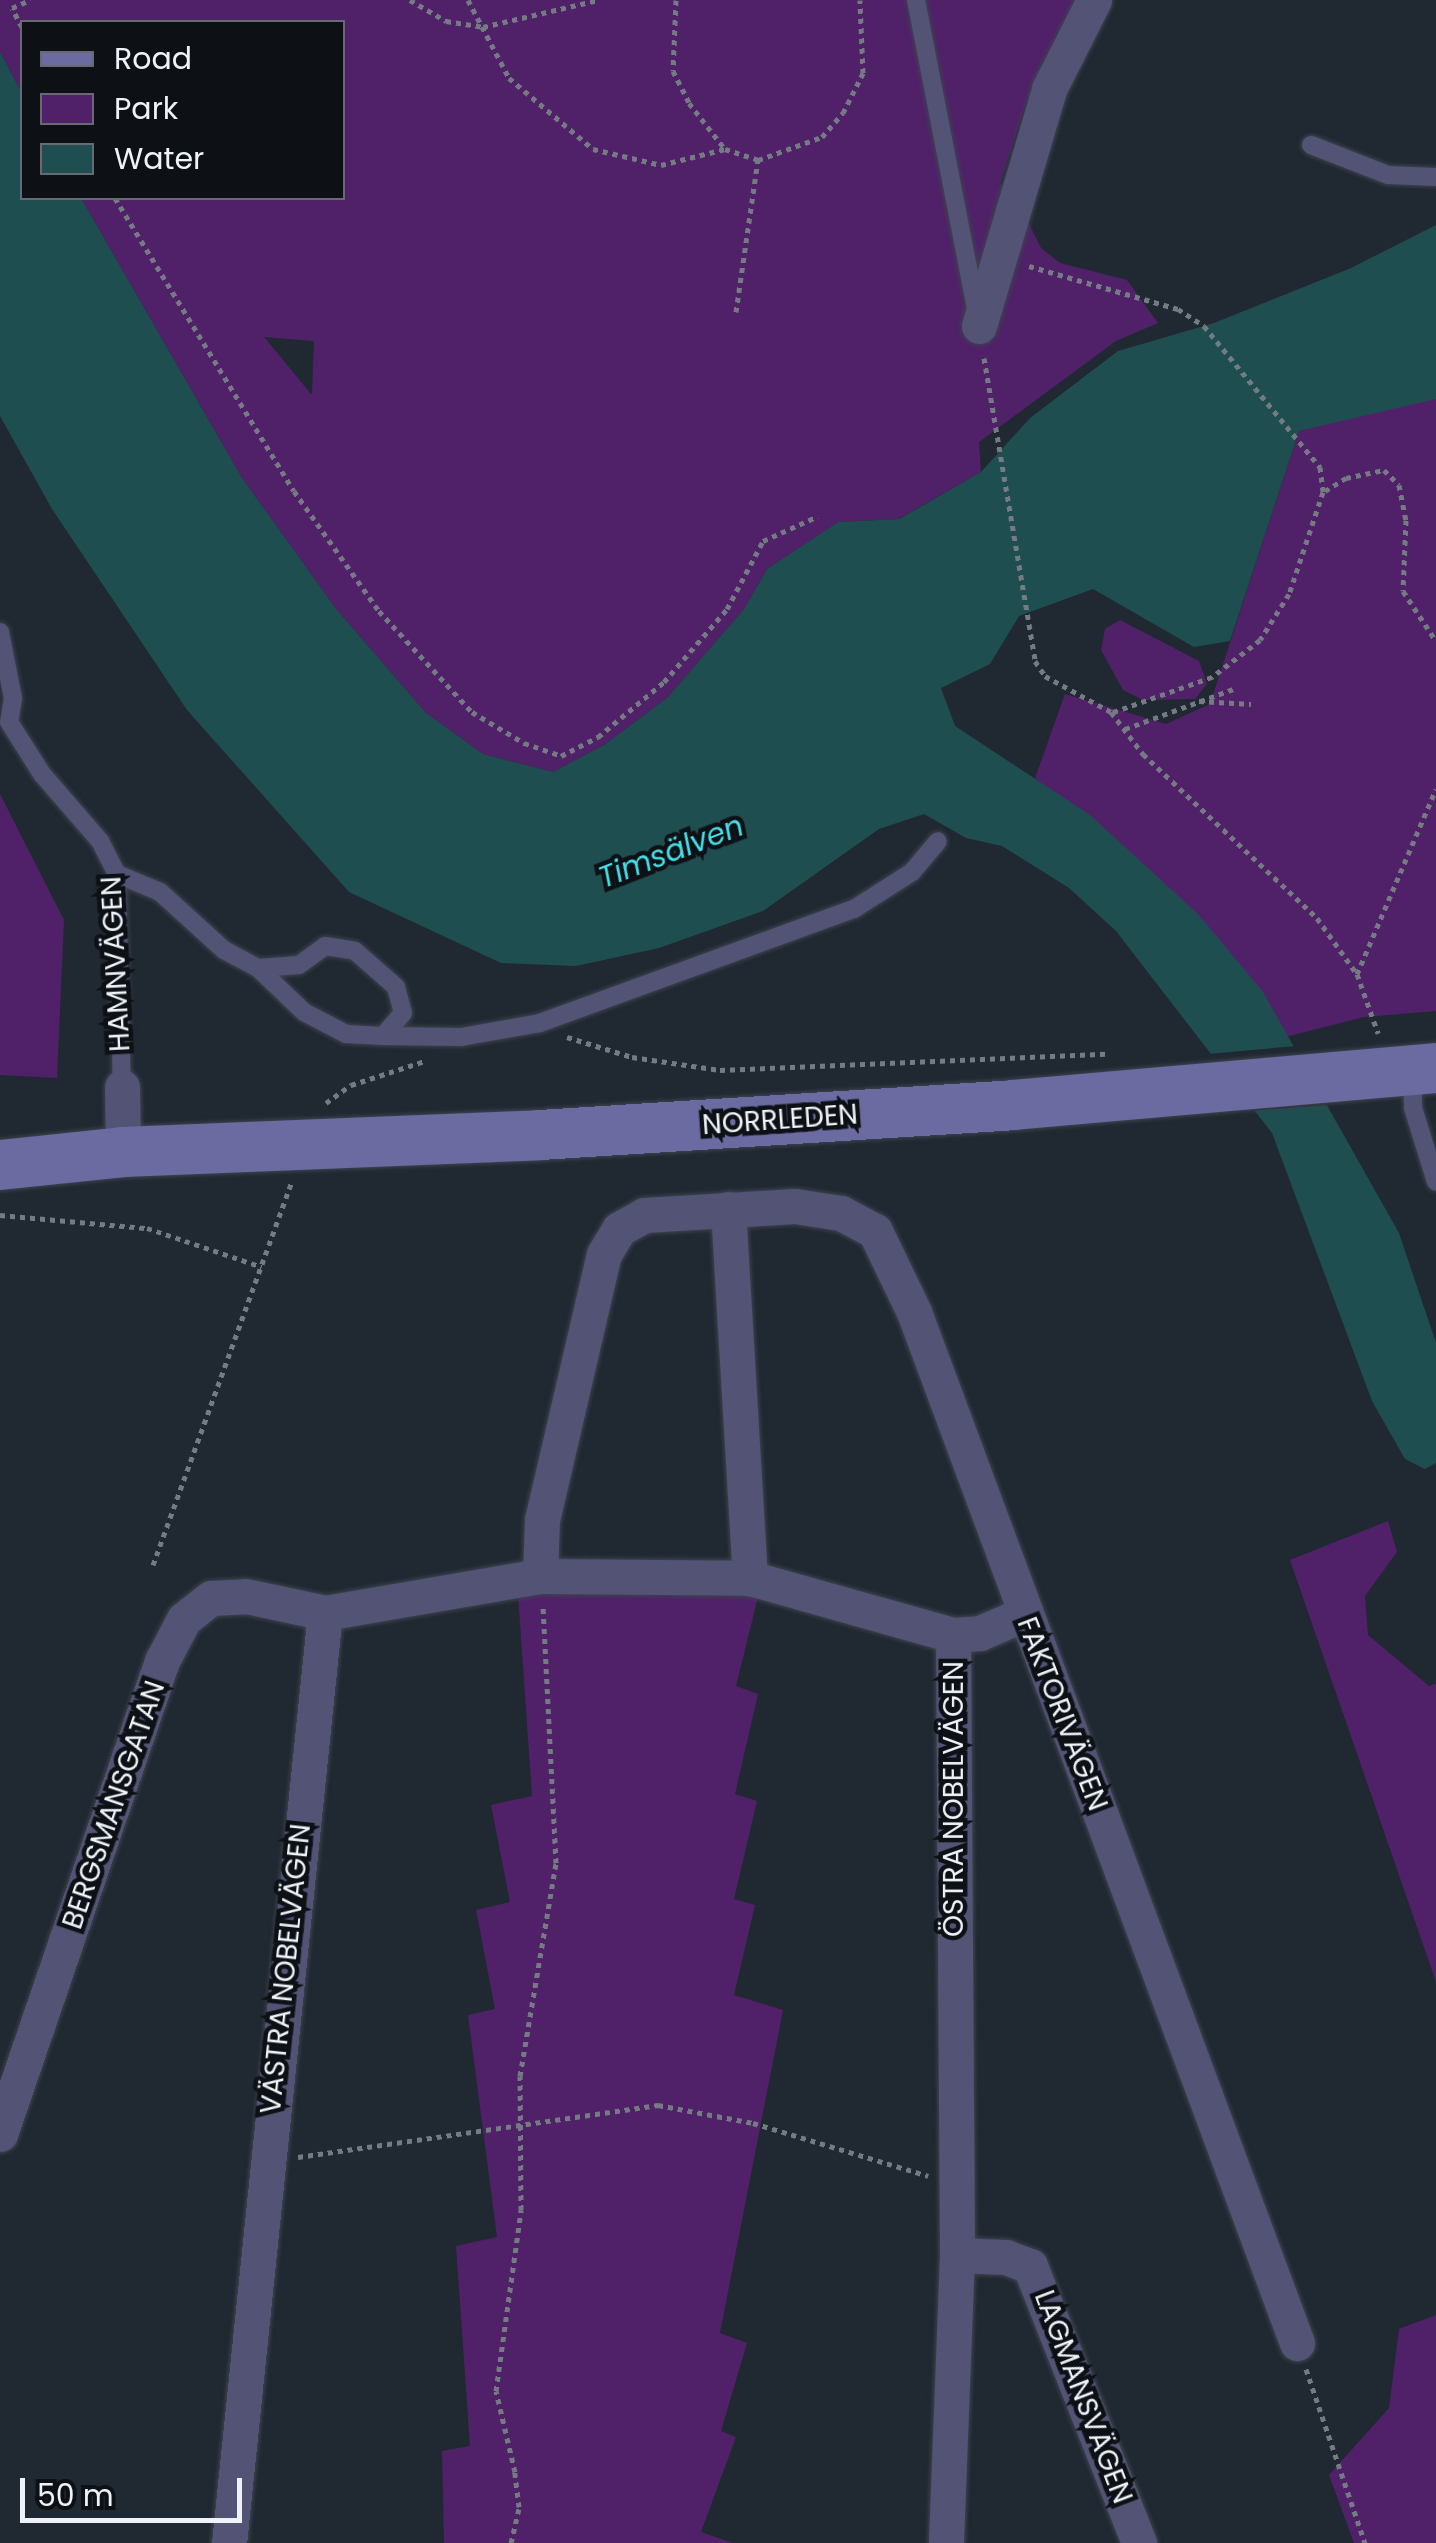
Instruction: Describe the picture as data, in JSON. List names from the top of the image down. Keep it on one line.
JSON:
{"streets":{"street":["HAMNVÄGEN","NORRLEDEN","FAKTORIVÄGEN","ÖSTRA NOBELVÄGEN","BERGSMANSGATAN","VÄSTRA NOBELVÄGEN","LAGMANSVÄGEN"]},"crossings":[["HAMNVÄGEN","NORRLEDEN"],["ÖSTRA NOBELVÄGEN","LAGMANSVÄGEN"],["BERGSMANSGATAN","VÄSTRA NOBELVÄGEN"]],"water":["Timsälven"],"legend":["Road","Park","Water"],"scale_bar":"50 m"}
